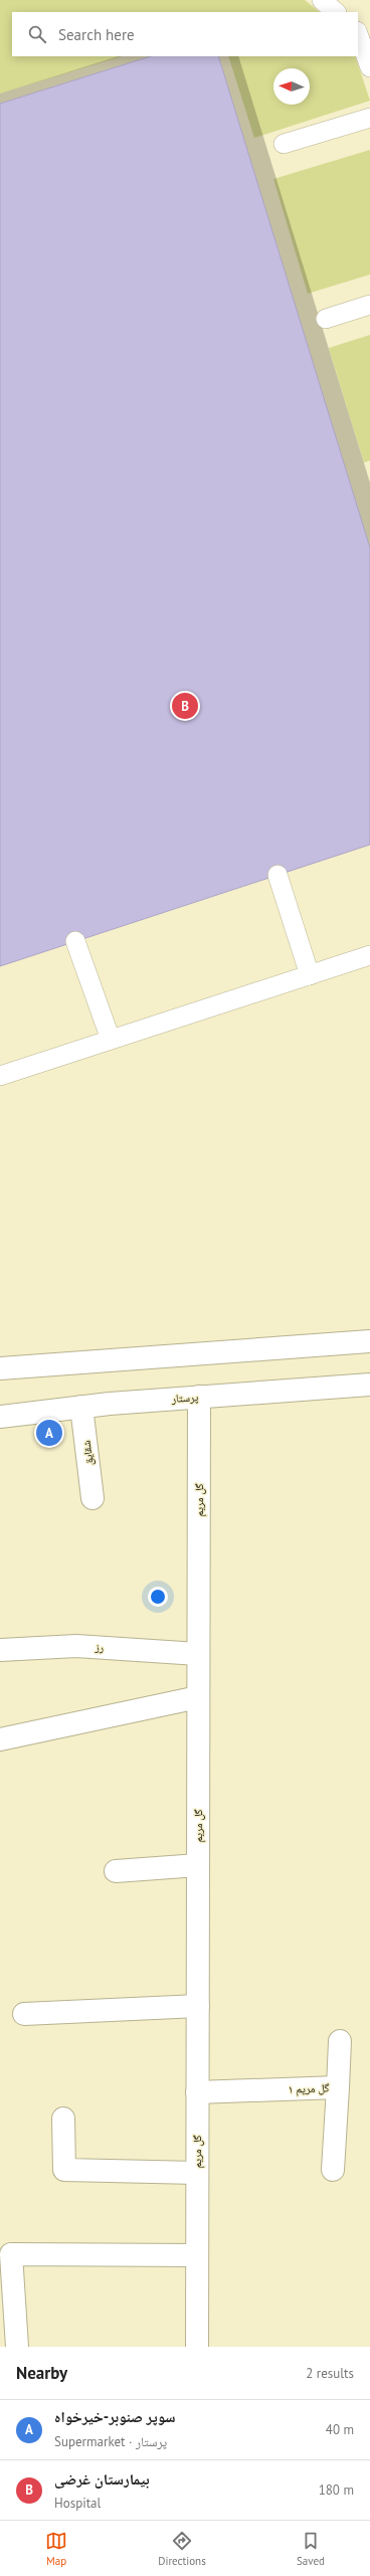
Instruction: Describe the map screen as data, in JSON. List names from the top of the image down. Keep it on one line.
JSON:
{"streets":{"street":["پرستار","شقایق","گل مریم","رز","گل مریم ۱"]},"crossings":[["پرستار","شقایق"],["پرستار","گل مریم"],["گل مریم","رز"],["گل مریم","گل مریم ۱"]],"north":"left","page":{"search":"Search here","pins":["B","A"],"heading":["Nearby","2 results"],"list":[{"mark":"A","name":"سوپر صنوبر-خیرخواه","note":"Supermarket · پرستار","value":"40 m"},{"mark":"B","name":"بیمارستان غرضی","note":"Hospital","value":"180 m"}],"nav":["Map","Directions","Saved"]}}
